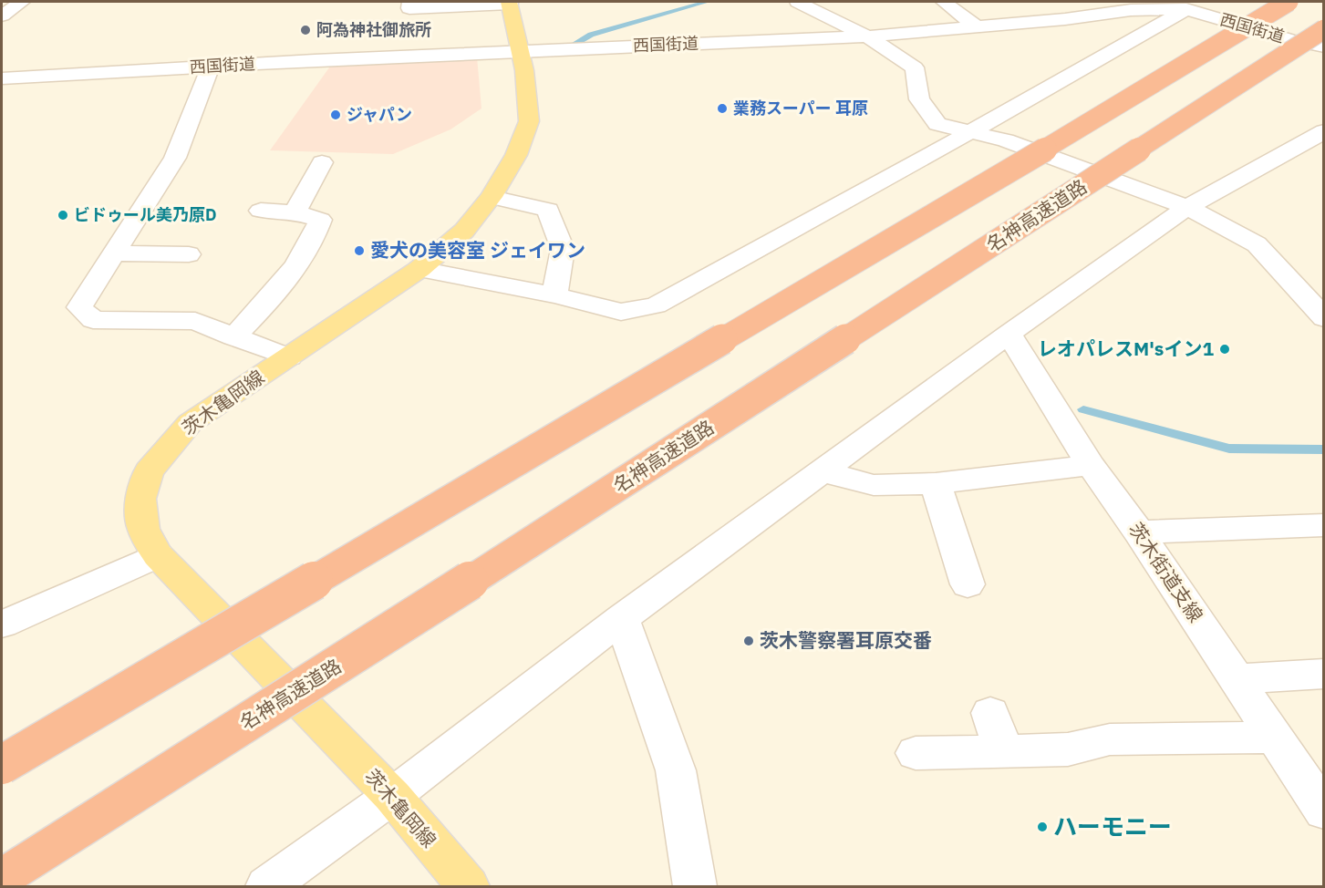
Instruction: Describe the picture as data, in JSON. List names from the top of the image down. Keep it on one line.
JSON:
{"streets":{"highway":["名神高速道路"],"main road":["茨木亀岡線"],"street":["西国街道","茨木街道支線"]},"crossings":[["西国街道","茨木亀岡線"]],"places":["阿為神社御旅所","業務スーパー 耳原","ジャパン","ビドゥール美乃原D","愛犬の美容室 ジェイワン","レオパレスM'sイン1","茨木警察署耳原交番","ハーモニー"]}
